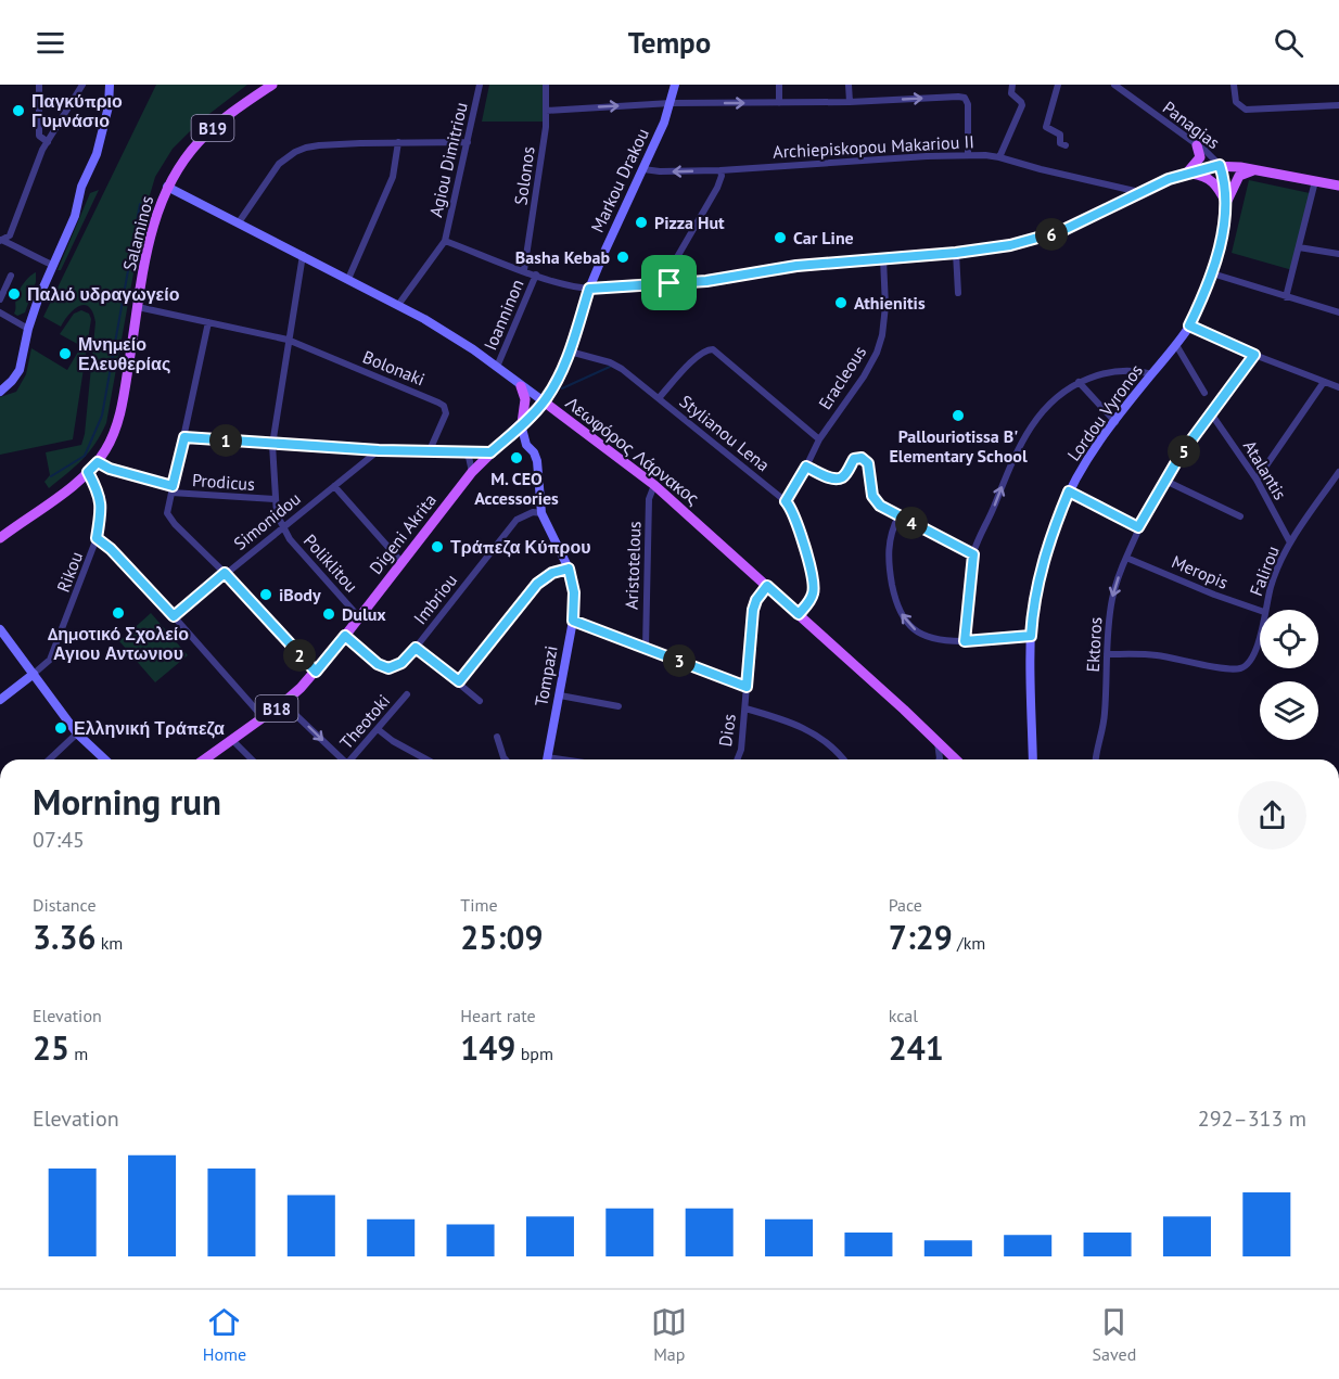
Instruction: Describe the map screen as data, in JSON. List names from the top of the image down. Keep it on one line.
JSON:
{"streets":{"main road":["B19","Salaminos","Λεωφόρος Λάρνακος","Digeni Akrita","B18"],"street":["Panagias","Archiepiskopou Makariou II","Agiou Dimitriou","Solonos","Markou Drakou","Ioanninon","Bolonaki","Eracleous","Lordou Vyronos","Stylianou Lena","Atalantis","Prodicus","Simonidou","Poliklitou","Aristotelous","Falirou","Rikou","Meropis","Imbriou","Ektoros","Tompazi","Theotoki","Dios"]},"crossings":[["Panagias","Lordou Vyronos"],["Archiepiskopou Makariou II","Markou Drakou"],["Markou Drakou","Digeni Akrita"],["Salaminos","Bolonaki"],["Salaminos","Λεωφόρος Λάρνακος"],["Salaminos","Prodicus"],["Salaminos","Rikou"],["Ioanninon","Λεωφόρος Λάρνακος"],["Eracleous","Stylianou Lena"],["Stylianou Lena","Λεωφόρος Λάρνακος"],["Stylianou Lena","Digeni Akrita"],["Λεωφόρος Λάρνακος","Digeni Akrita"],["Λεωφόρος Λάρνακος","Aristotelous"],["Λεωφόρος Λάρνακος","Dios"],["Atalantis","Falirou"],["Atalantis","Ektoros"],["Simonidou","Poliklitou"],["Digeni Akrita","Poliklitou"],["Digeni Akrita","Imbriou"],["Digeni Akrita","Tompazi"],["Falirou","Ektoros"],["Meropis","Ektoros"],["Imbriou","Tompazi"]],"places":["Παγκύπριο Γυμνάσιο","Pizza Hut","Car Line","Basha Kebab","Παλιό υδραγωγείο","Athienitis","Μνημείο Ελευθερίας","Pallouriotissa B' Elementary School","M. CEO Accessories","Τράπεζα Κύπρου","iBody","Δημοτικό Σχολείο Αγιου Αντωνιου","Dulux","Ελληνική Τράπεζα"],"page":{"header":"Tempo","pins":["6","1","5","4","2","3"],"heading":["Morning run","07:45"],"stats":[["Distance","3.36 km"],["Time","25:09"],["Pace","7:29 /km"],["Elevation","25 m"],["Heart rate","149 bpm"],["kcal","241"]],"chart":["Elevation","292–313 m"],"tabs":["Home","Map","Saved"]}}
